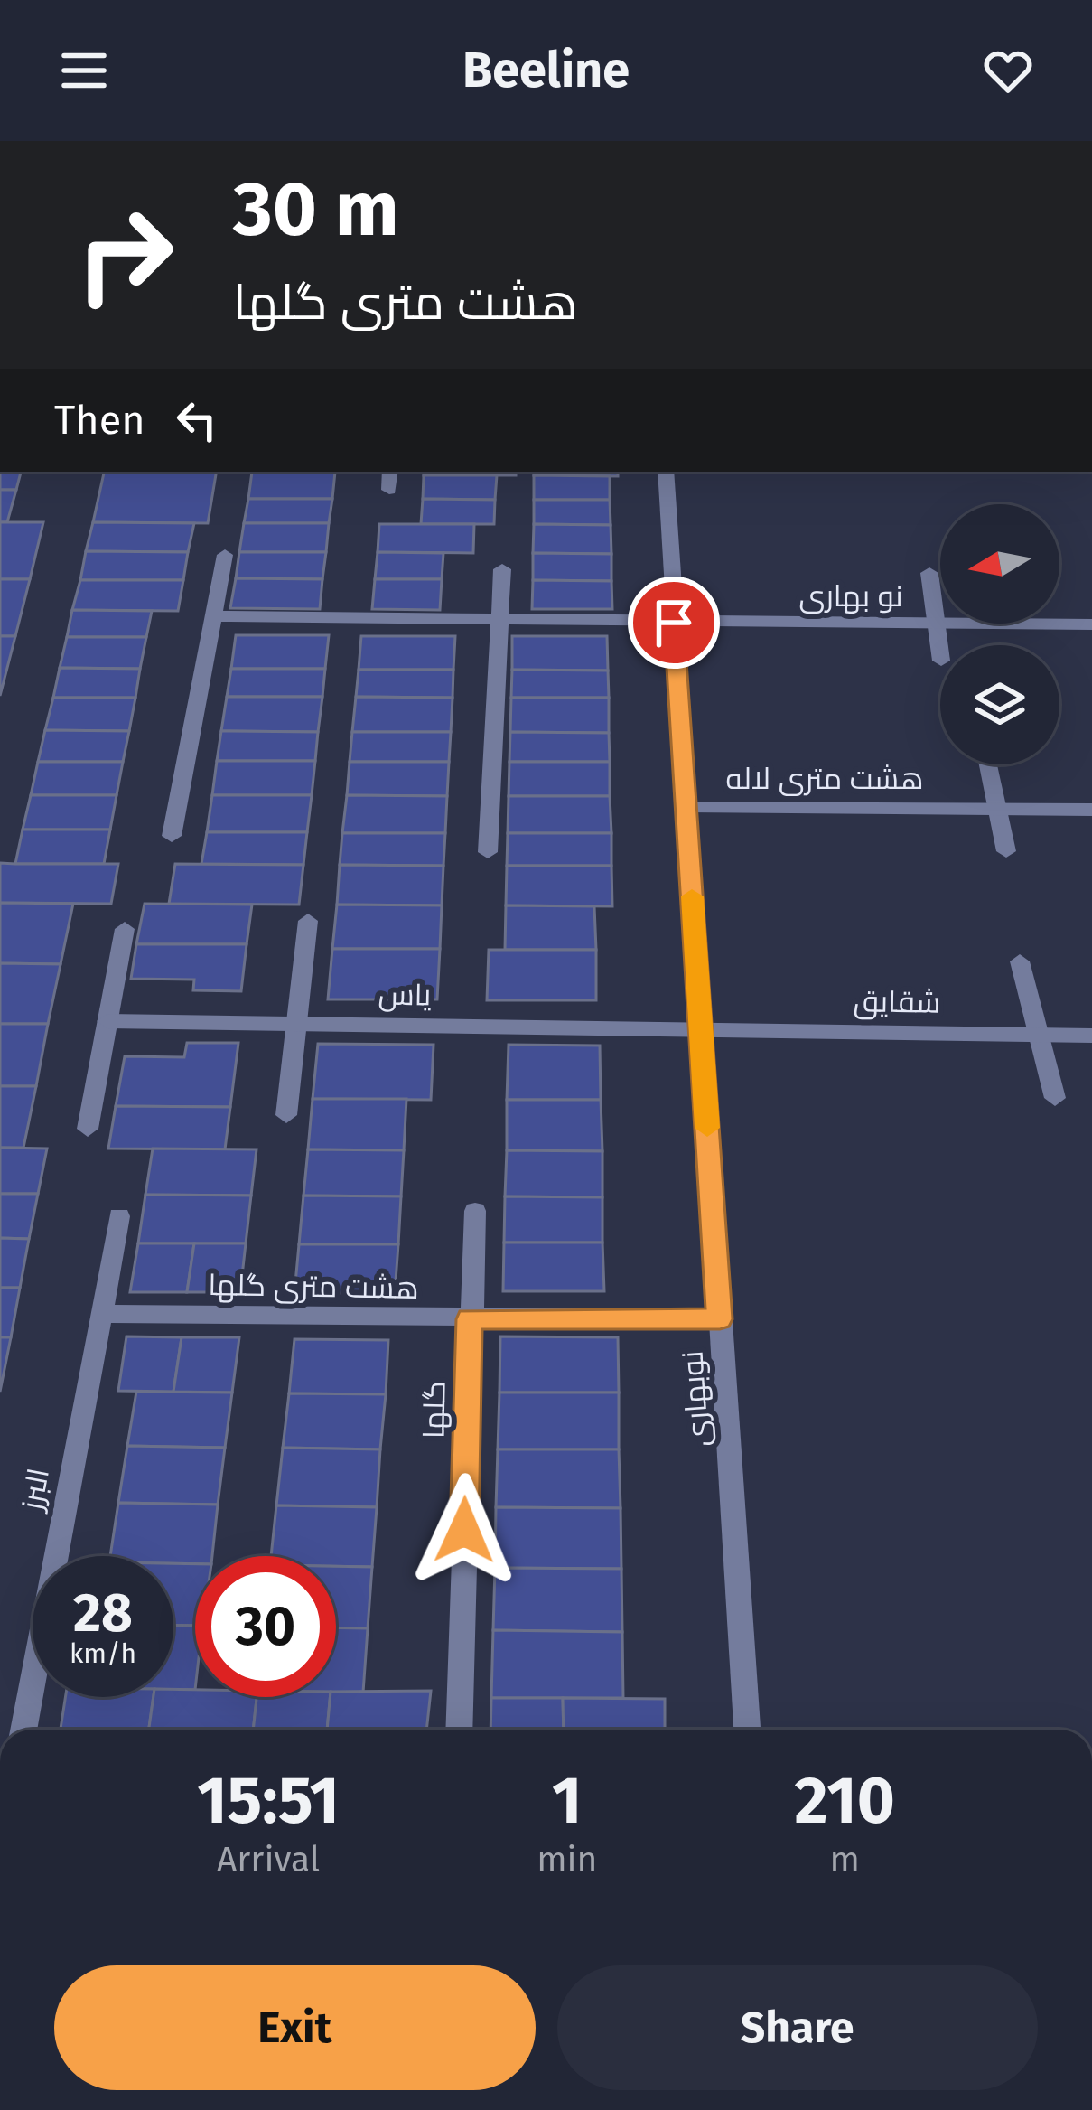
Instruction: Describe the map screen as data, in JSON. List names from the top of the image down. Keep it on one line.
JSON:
{"streets":{"street":["نو بهاری","هشت متری لاله","یاس","شقایق","هشت متری گلها","نوبهاری","گلها","البرز"]},"crossings":[["نو بهاری","نوبهاری"],["هشت متری لاله","نوبهاری"],["یاس","شقایق"],["یاس","نوبهاری"],["شقایق","نوبهاری"],["هشت متری گلها","نوبهاری"],["هشت متری گلها","گلها"],["هشت متری گلها","البرز"]],"north":"left","page":{"header":"Beeline","turn":["30 m","هشت متری گلها"],"then":"Then","speed":"28 km/h","limit":"30","eta":["15:51","Arrival","1","min","210","m"],"buttons":["Exit","Share"]}}
